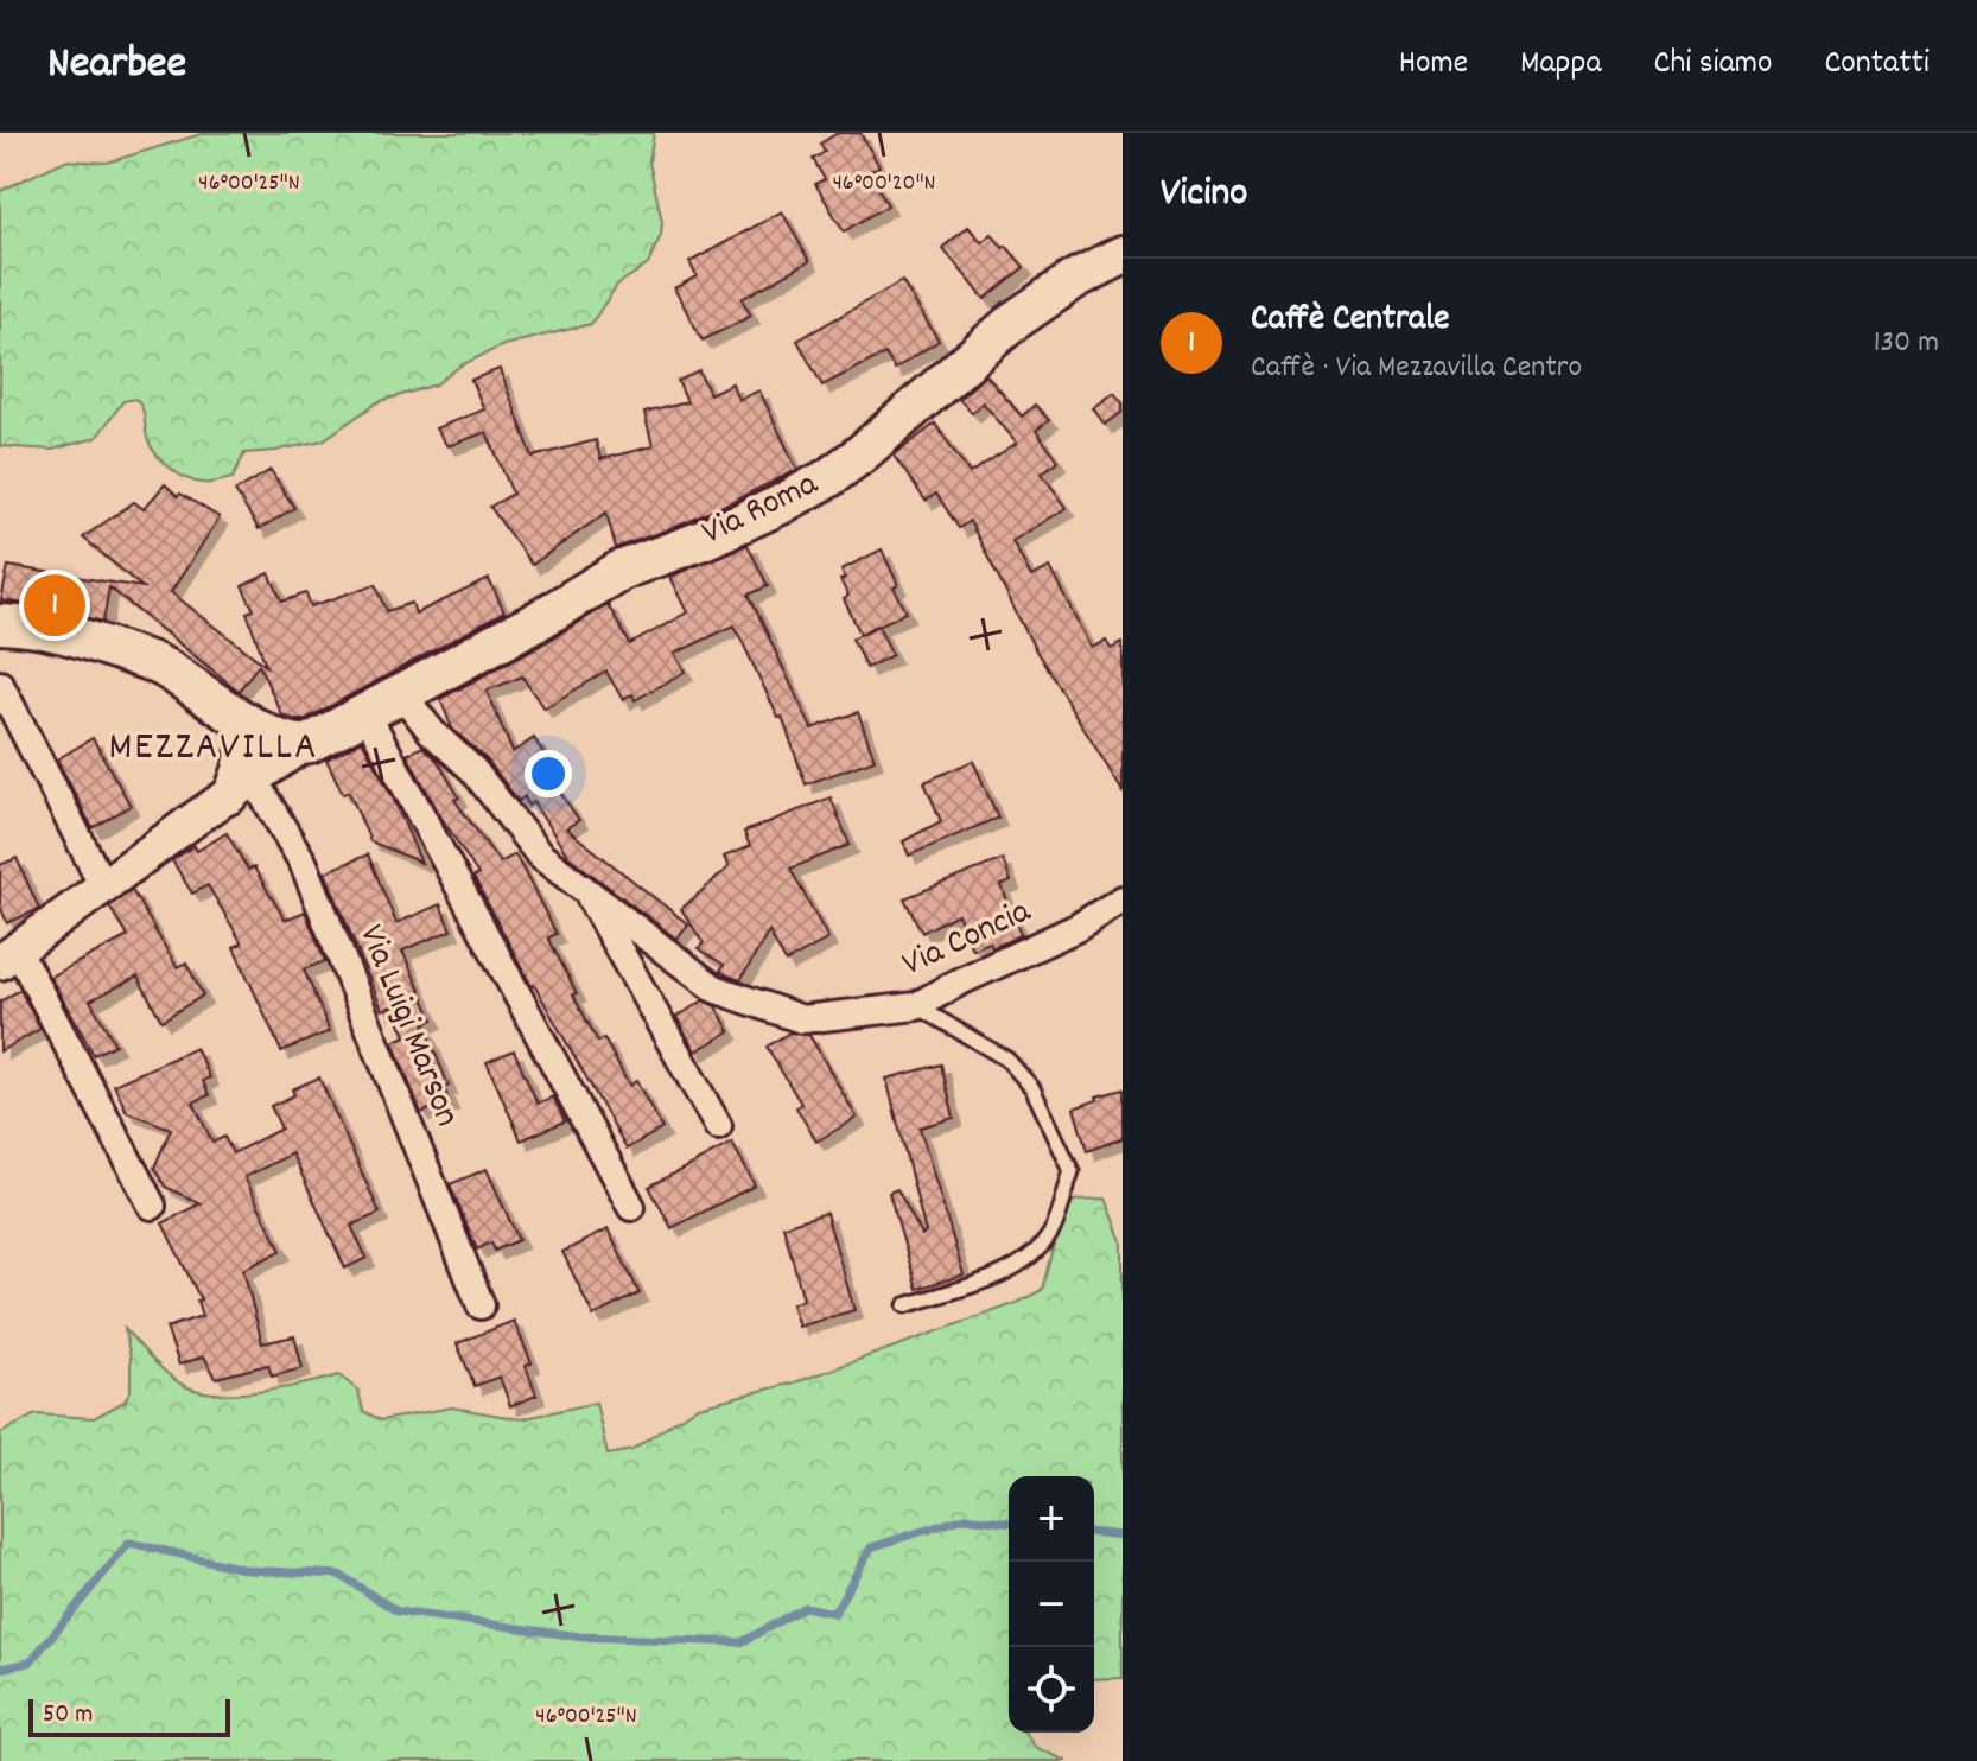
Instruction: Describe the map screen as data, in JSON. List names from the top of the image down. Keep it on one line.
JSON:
{"streets":{"main road":["Via Roma"],"street":["Via Concia","Via Luigi Marson"]},"crossings":[["Via Roma","Via Concia"]],"districts":["MEZZAVILLA"],"scale_bar":"50 m","page":{"header":"Nearbee","nav":["Home","Mappa","Chi siamo","Contatti"],"heading":"Vicino","list":[{"mark":"1","name":"Caffè Centrale","note":"Caffè · Via Mezzavilla Centro","value":"130 m"}],"pins":"1","map_buttons":["+","−"],"scale":"50 m"},"coordinates":["46°00'25\"N","46°00'20\"N"]}
